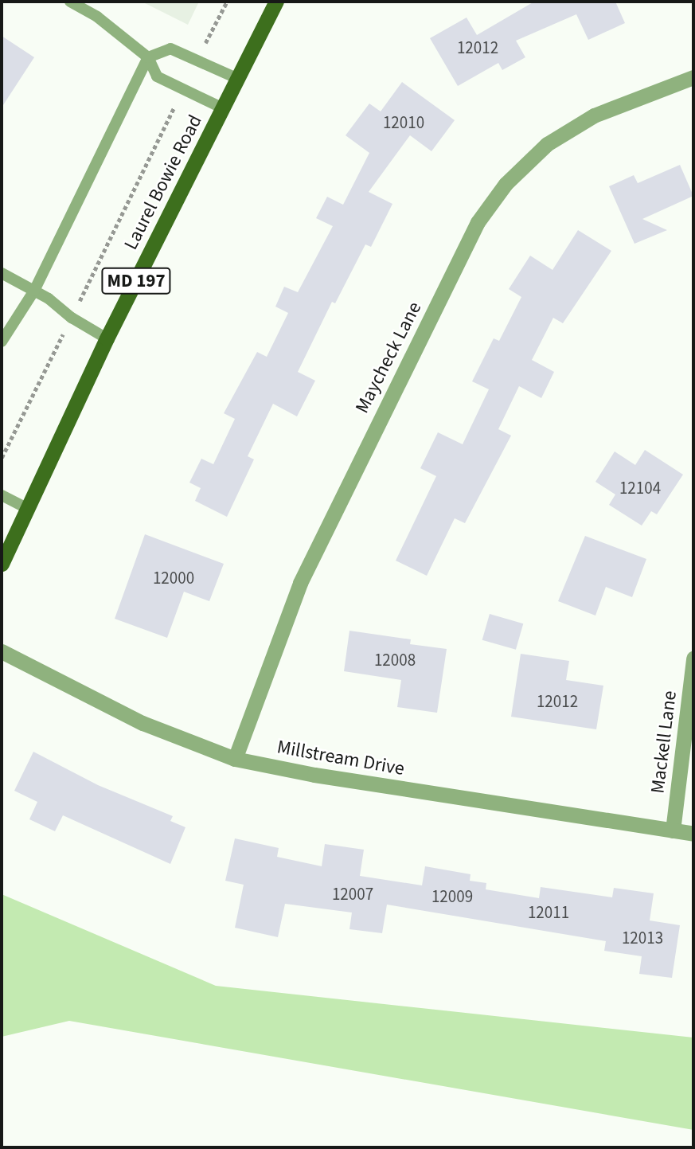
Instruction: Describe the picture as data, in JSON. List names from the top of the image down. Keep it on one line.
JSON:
{"streets":{"main road":["Laurel Bowie Road","MD 197"],"street":["Maycheck Lane","Mackell Lane","Millstream Drive"]},"crossings":[["Maycheck Lane","Millstream Drive"],["Mackell Lane","Millstream Drive"]],"house_numbers":["12012","12010","12104","12000","12008","12012","12007","12009","12011","12013"]}
